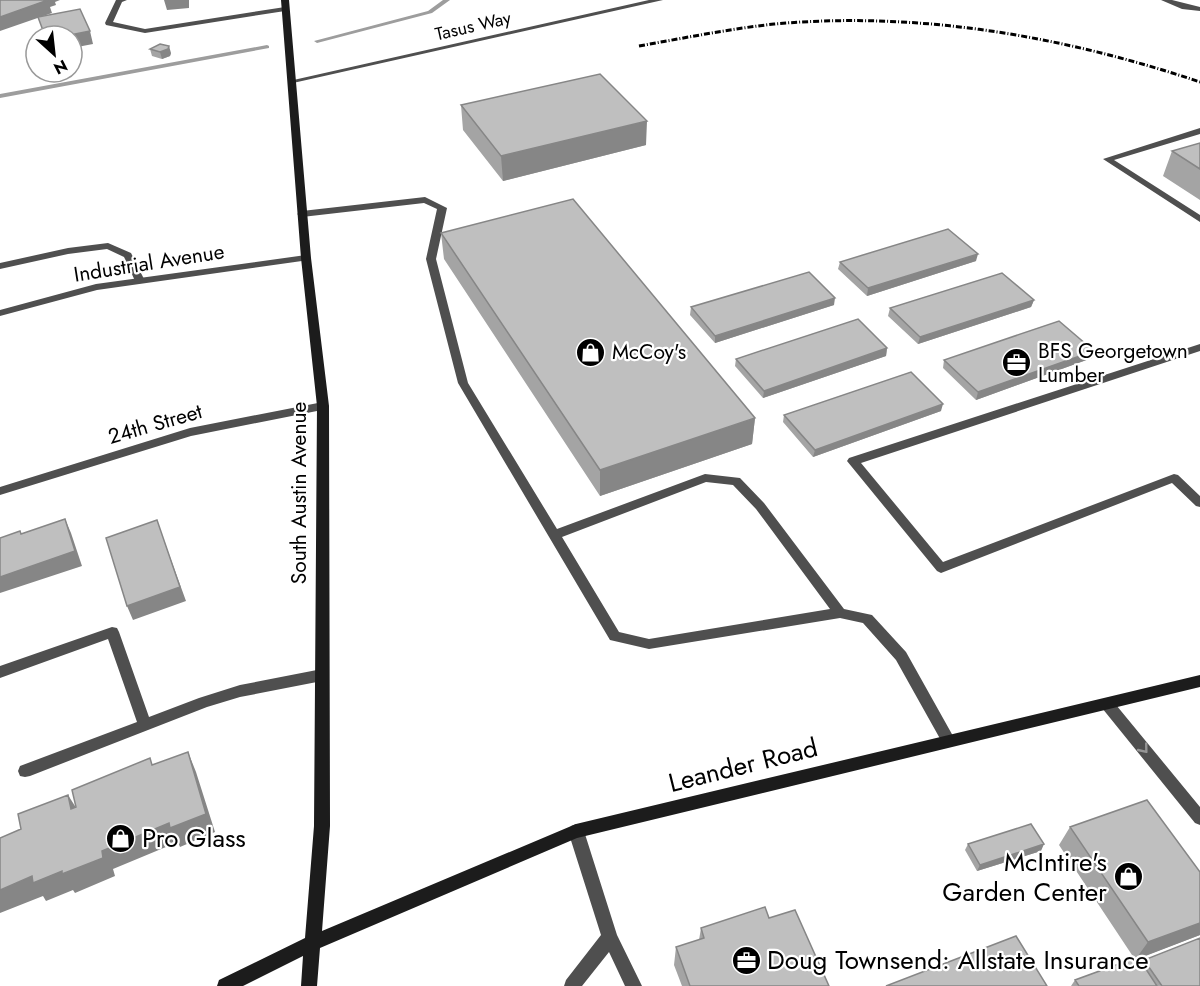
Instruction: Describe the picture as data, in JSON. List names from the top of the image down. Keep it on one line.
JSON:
{"streets":{"main road":["South Austin Avenue","Leander Road"],"street":["Tasus Way","Industrial Avenue","24th Street"]},"crossings":[["Tasus Way","South Austin Avenue"],["Industrial Avenue","South Austin Avenue"],["24th Street","South Austin Avenue"],["South Austin Avenue","Leander Road"]],"places":{"shop":["McCoy's","Pro Glass","McIntire's Garden Center"],"office":["BFS Georgetown Lumber","Doug Townsend: Allstate Insurance"]},"north":"bottom right"}
